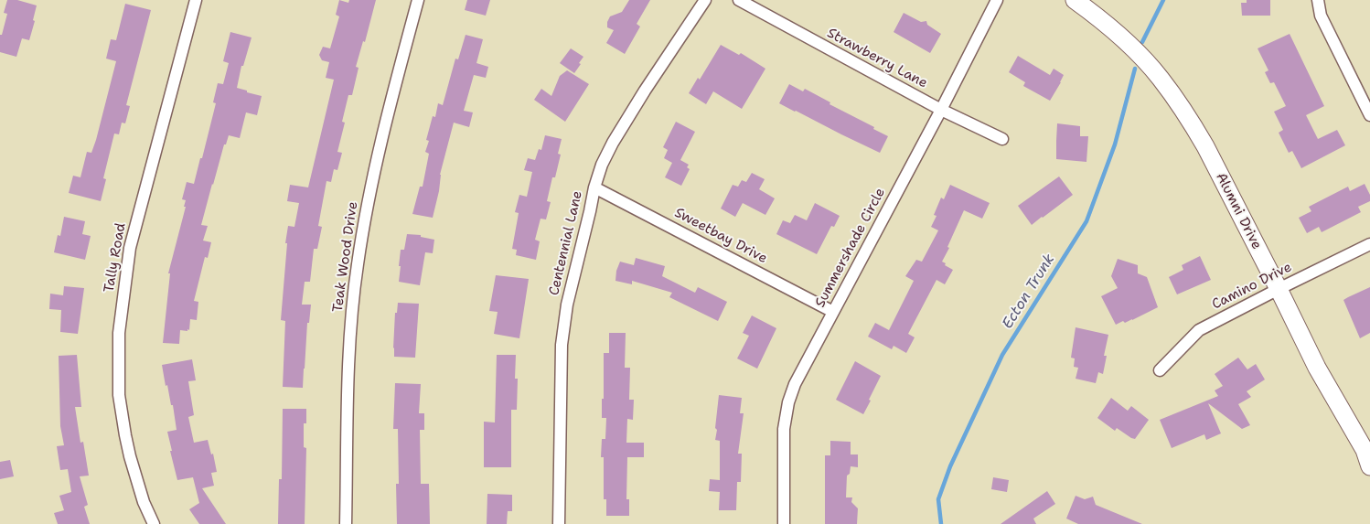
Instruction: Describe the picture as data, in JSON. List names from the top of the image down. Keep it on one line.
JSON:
{"streets":{"main road":["Alumni Drive"],"street":["Strawberry Lane","Sweetbay Drive","Centennial Lane","Summershade Circle","Teak Wood Drive","Tally Road","Camino Drive"]},"crossings":[["Strawberry Lane","Summershade Circle"],["Alumni Drive","Camino Drive"],["Sweetbay Drive","Centennial Lane"],["Sweetbay Drive","Summershade Circle"]],"water":["Ecton Trunk"]}
